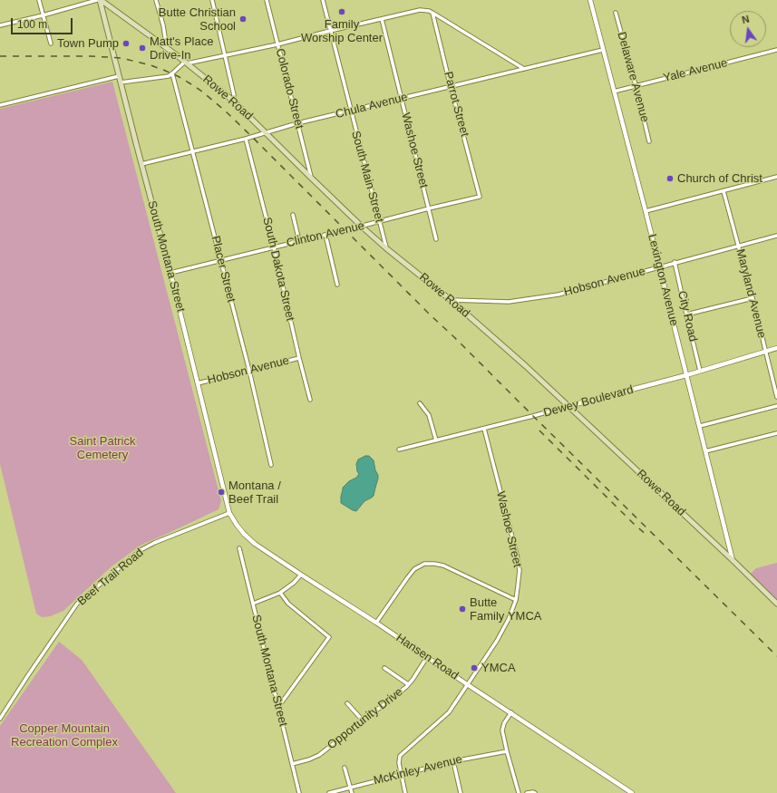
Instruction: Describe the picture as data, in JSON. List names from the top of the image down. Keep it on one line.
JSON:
{"streets":{"main road":["Rowe Road","South Montana Street"],"street":["Yale Avenue","Delaware Avenue","Colorado Street","Parrot Street","Chula Avenue","Washoe Street","South Main Street","Clinton Avenue","Placer Street","South Dakota Street","Lexington Avenue","Hobson Avenue","Maryland Avenue","City Road","Dewey Boulevard","Beef Trail Road","Hansen Road","Opportunity Drive","McKinley Avenue"]},"crossings":[["Yale Avenue","Delaware Avenue"],["Yale Avenue","Lexington Avenue"],["Colorado Street","Rowe Road"],["Colorado Street","Chula Avenue"],["Rowe Road","Chula Avenue"],["Rowe Road","South Main Street"],["Rowe Road","Clinton Avenue"],["Rowe Road","South Montana Street"],["Rowe Road","Lexington Avenue"],["Rowe Road","Hobson Avenue"],["Rowe Road","Dewey Boulevard"],["Parrot Street","Chula Avenue"],["Parrot Street","Clinton Avenue"],["Chula Avenue","Washoe Street"],["Chula Avenue","South Main Street"],["Chula Avenue","South Montana Street"],["Chula Avenue","Placer Street"],["Chula Avenue","South Dakota Street"],["Chula Avenue","Lexington Avenue"],["Washoe Street","Clinton Avenue"],["Washoe Street","Dewey Boulevard"],["Washoe Street","Hansen Road"],["South Main Street","Clinton Avenue"],["Clinton Avenue","South Montana Street"],["Clinton Avenue","Placer Street"],["Clinton Avenue","South Dakota Street"],["South Montana Street","Hobson Avenue"],["South Montana Street","Beef Trail Road"],["South Montana Street","Hansen Road"],["South Montana Street","Opportunity Drive"],["Placer Street","Hobson Avenue"],["South Dakota Street","Hobson Avenue"],["Lexington Avenue","Hobson Avenue"],["Lexington Avenue","Dewey Boulevard"],["Hobson Avenue","Maryland Avenue"],["Hobson Avenue","City Road"],["Maryland Avenue","Dewey Boulevard"],["City Road","Dewey Boulevard"],["Beef Trail Road","Hansen Road"],["Hansen Road","Opportunity Drive"]],"parks":["Saint Patrick Cemetery","Copper Mountain Recreation Complex"],"places":["Family Worship Center","Butte Christian School","Town Pump","Matt's Place Drive-In","Church of Christ","Montana / Beef Trail","Butte Family YMCA","YMCA"],"scale_bar":"100 m","north":"top"}
